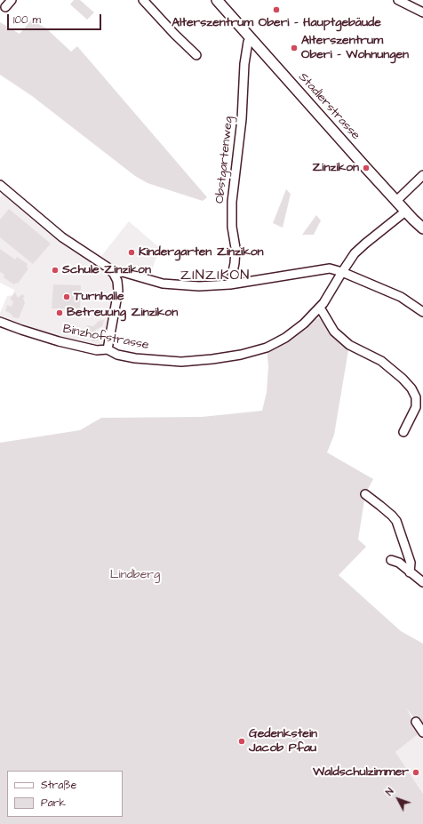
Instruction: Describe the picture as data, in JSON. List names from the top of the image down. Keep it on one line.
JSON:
{"streets":{"main road":["Stadlerstrasse"],"street":["Obstgartenweg","Binzhofstrasse"]},"crossings":[["Stadlerstrasse","Obstgartenweg"],["Stadlerstrasse","Binzhofstrasse"]],"districts":["ZINZIKON"],"parks":["Lindberg"],"places":["Alterszentrum Oberi - Hauptgebäude","Alterszentrum Oberi - Wohnungen","Zinzikon","Kindergarten Zinzikon","Schule Zinzikon","Turnhalle","Betreuung Zinzikon","Gedenkstein Jacob Pfau","Waldschulzimmer"],"legend":["Straße","Park"],"scale_bar":"100 m","north":"top left"}
